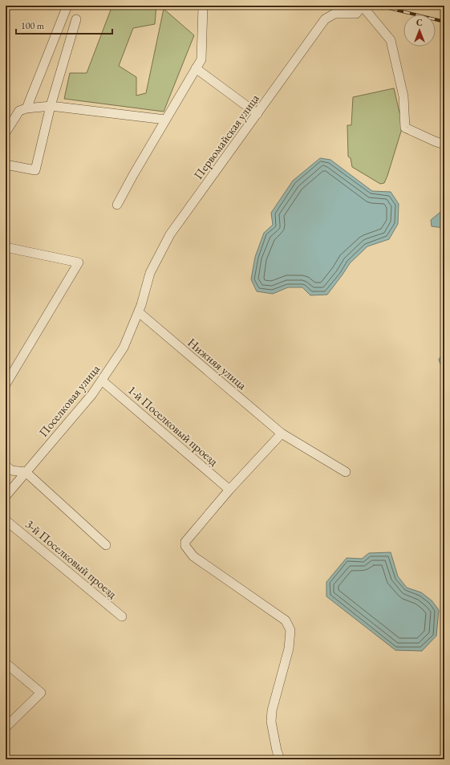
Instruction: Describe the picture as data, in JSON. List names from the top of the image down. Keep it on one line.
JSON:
{"streets":{"street":["Первомайская улица","Нижняя улица","Поселковая улица","1-й Поселковый проезд","3-й Поселковый проезд"]},"crossings":[["Первомайская улица","Нижняя улица"],["Первомайская улица","Поселковая улица"],["Нижняя улица","Поселковая улица"],["Поселковая улица","1-й Поселковый проезд"]],"scale_bar":"100 m","north":"top"}
